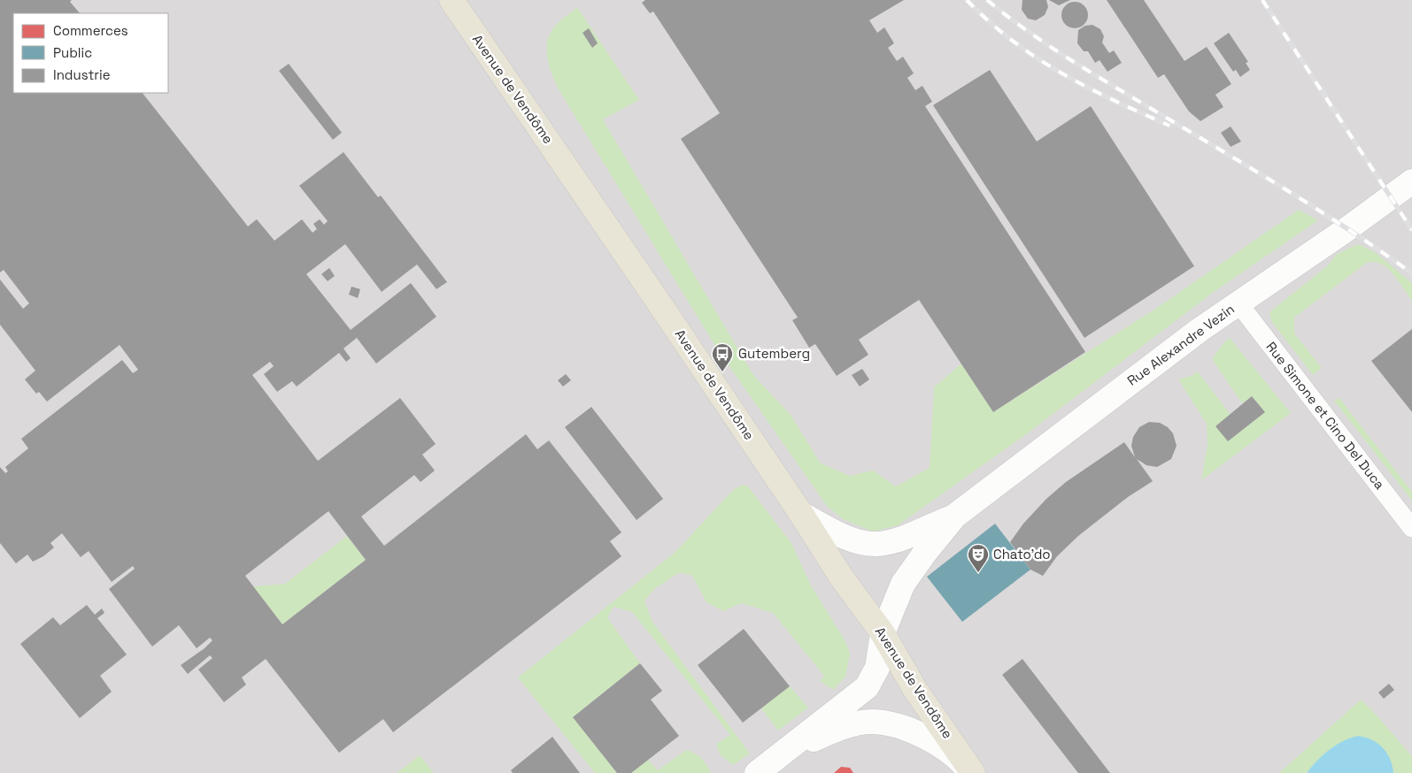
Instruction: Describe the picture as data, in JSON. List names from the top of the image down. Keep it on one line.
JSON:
{"streets":{"main road":["Avenue de Vendôme"],"street":["Rue Alexandre Vezin","Rue Simone et Cino Del Duca"]},"crossings":[["Avenue de Vendôme","Rue Alexandre Vezin"],["Rue Alexandre Vezin","Rue Simone et Cino Del Duca"]],"places":{"bus stop":["Gutemberg"],"theatre":["Chato'do"]},"legend":["Commerces","Public","Industrie"]}
